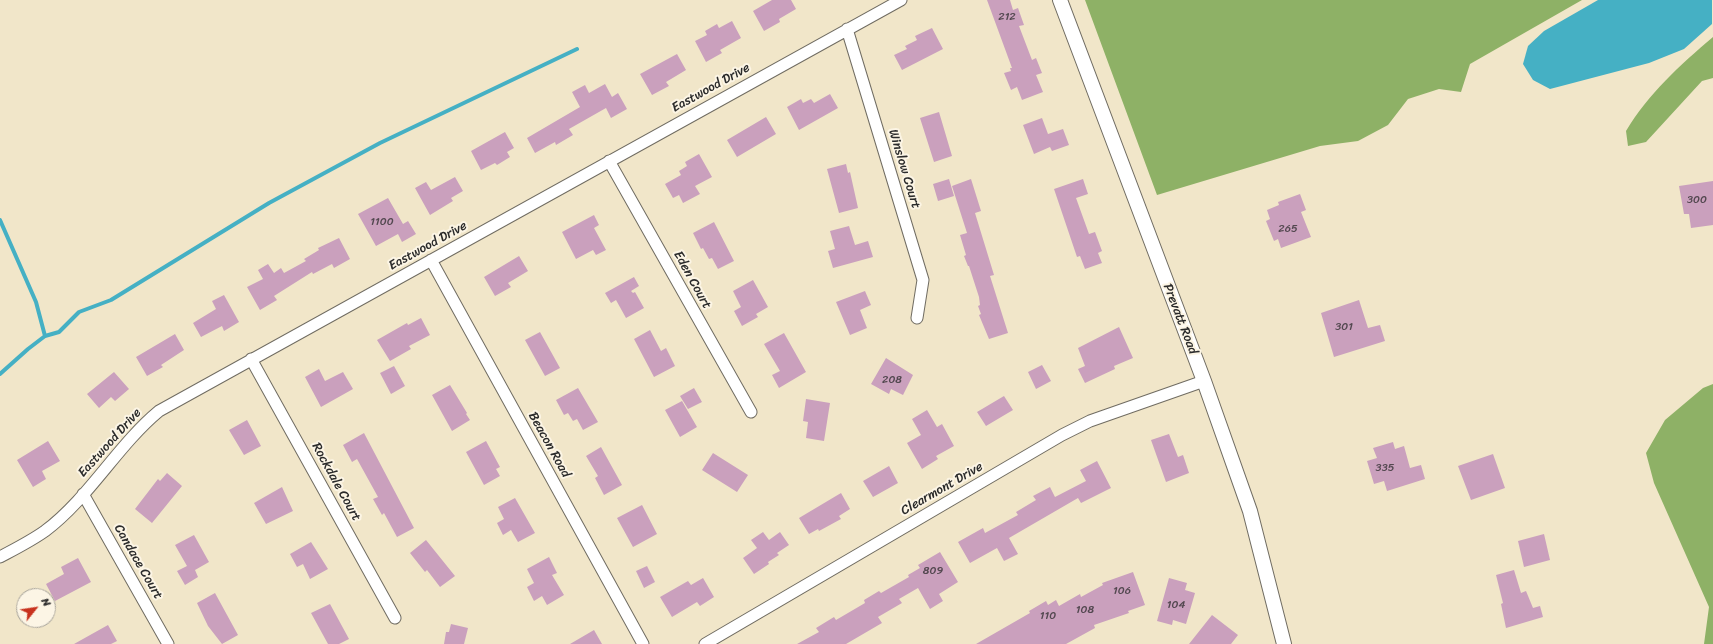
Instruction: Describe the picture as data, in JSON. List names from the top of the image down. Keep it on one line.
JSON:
{"streets":{"street":["Eastwood Drive","Winslow Court","Eden Court","Prevatt Road","Beacon Road","Rockdale Court","Clearmont Drive","Candace Court"]},"crossings":[["Eastwood Drive","Winslow Court"],["Eastwood Drive","Eden Court"],["Eastwood Drive","Beacon Road"],["Eastwood Drive","Rockdale Court"],["Eastwood Drive","Candace Court"],["Prevatt Road","Clearmont Drive"]],"house_numbers":["212","300","1100","265","301","208","335","809","106","104","108","110"],"north":"top right"}
